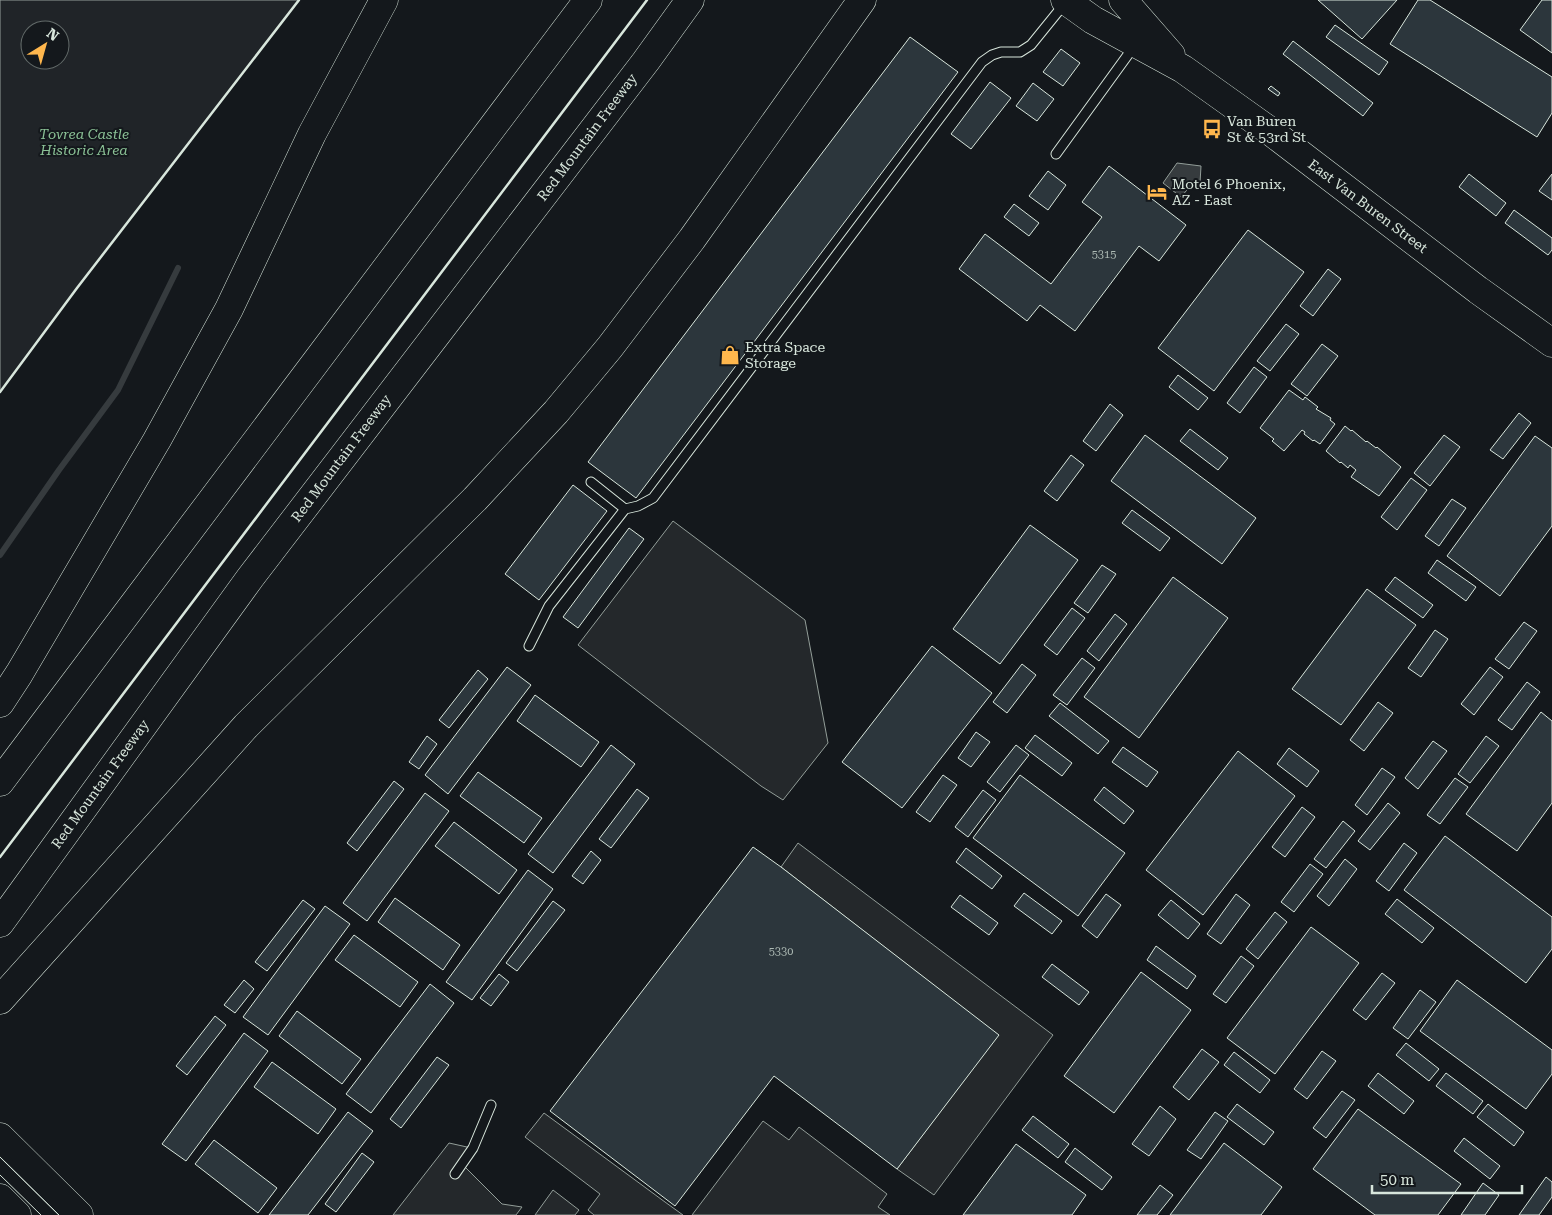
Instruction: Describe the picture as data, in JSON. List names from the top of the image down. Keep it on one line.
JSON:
{"streets":{"main road":["Red Mountain Freeway","East Van Buren Street"]},"parks":["Tovrea Castle Historic Area"],"places":{"bus stop":["Van Buren St & 53rd St"],"hotel":["Motel 6 Phoenix, AZ - East"],"shop":["Extra Space Storage"]},"house_numbers":["5315","5330"],"scale_bar":"50 m","north":"top right"}
